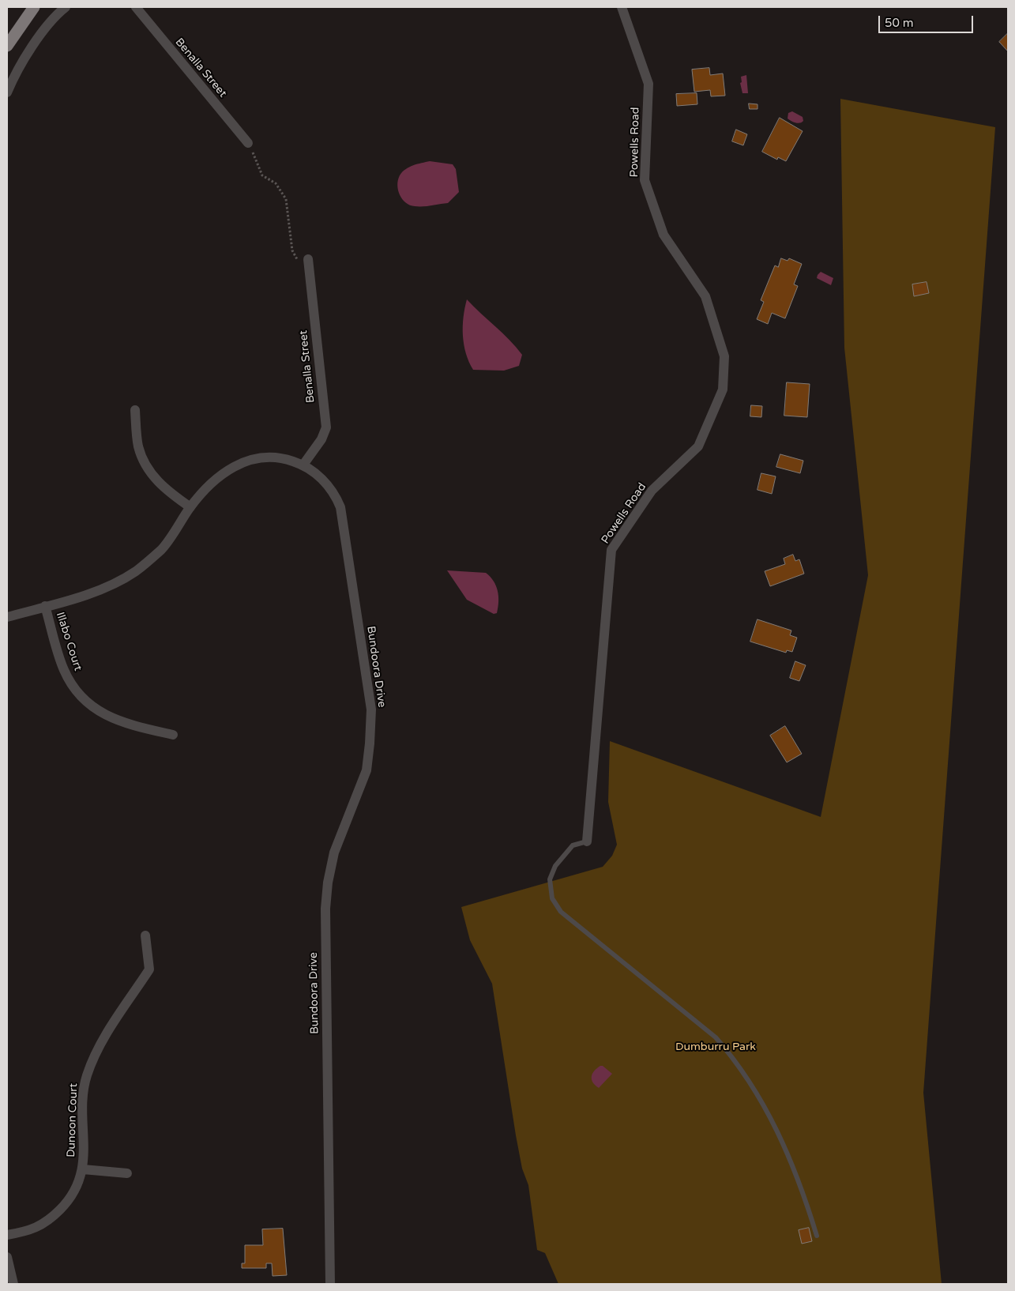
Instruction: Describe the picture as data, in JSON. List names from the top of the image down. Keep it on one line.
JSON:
{"streets":{"street":["Benalla Street","Powells Road","Illabo Court","Bundoora Drive","Dunoon Court"]},"crossings":[["Benalla Street","Bundoora Drive"],["Illabo Court","Bundoora Drive"]],"parks":["Dumburru Park"],"scale_bar":"50 m"}
